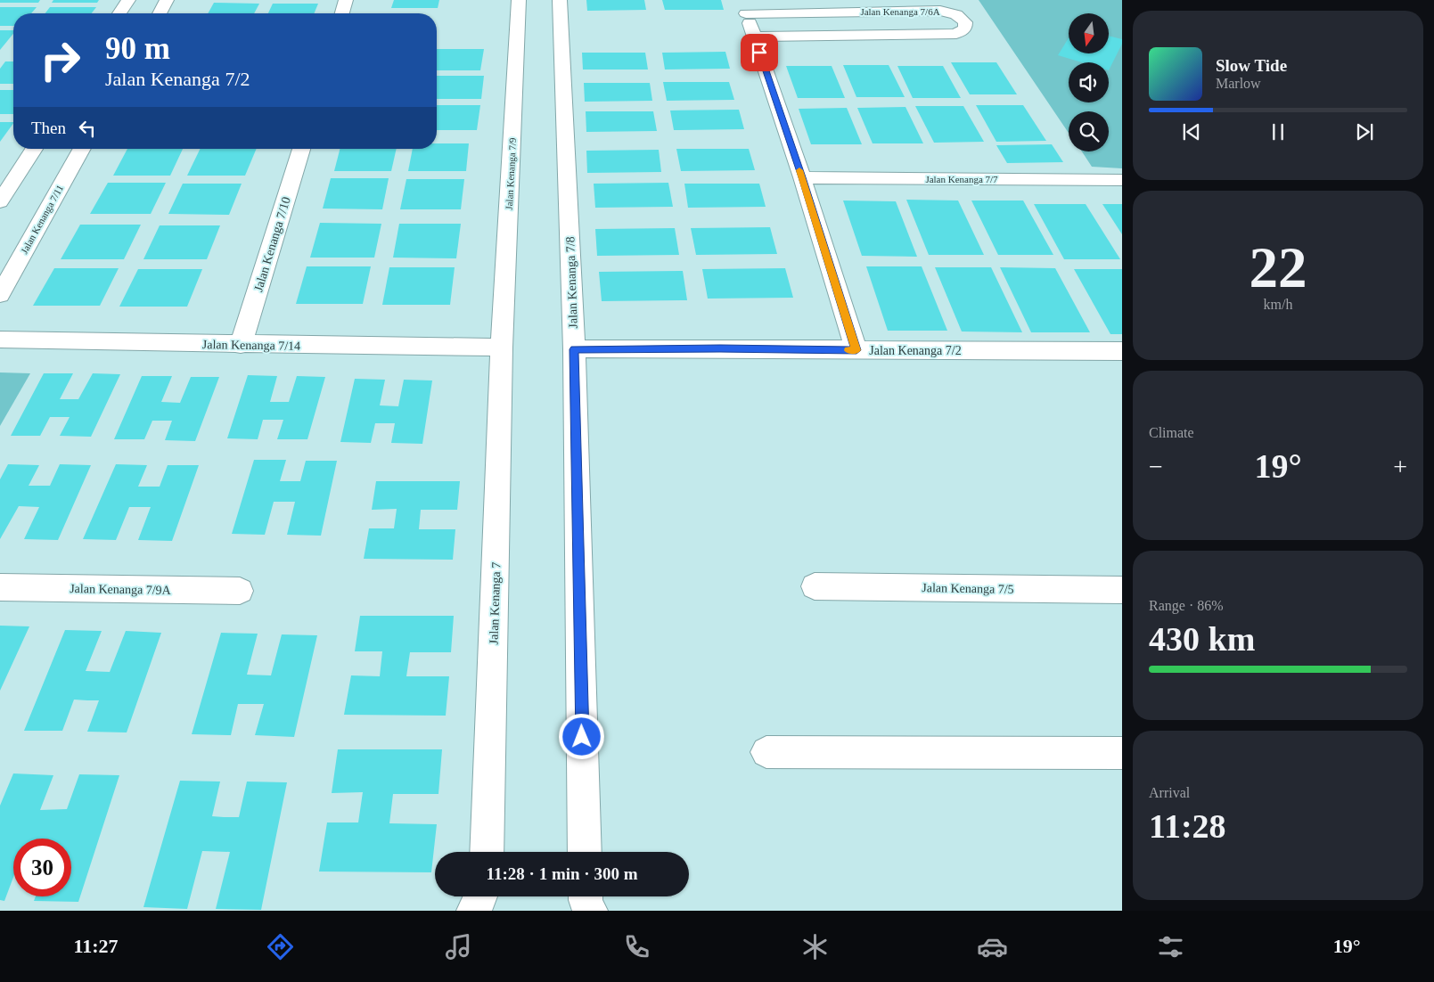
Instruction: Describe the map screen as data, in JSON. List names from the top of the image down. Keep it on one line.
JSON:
{"streets":{"street":["Jalan Kenanga 7/6A","Jalan Kenanga 7/9","Jalan Kenanga 7/7","Jalan Kenanga 7/11","Jalan Kenanga 7/10","Jalan Kenanga 7/8","Jalan Kenanga 7/14","Jalan Kenanga 7/2","Jalan Kenanga 7/5","Jalan Kenanga 7/9A","Jalan Kenanga 7"]},"crossings":[["Jalan Kenanga 7/9","Jalan Kenanga 7/14"],["Jalan Kenanga 7/9","Jalan Kenanga 7"],["Jalan Kenanga 7/10","Jalan Kenanga 7/14"],["Jalan Kenanga 7/8","Jalan Kenanga 7/2"],["Jalan Kenanga 7/14","Jalan Kenanga 7"]],"north":"bottom","page":{"turn":["90 m","Jalan Kenanga 7/2"],"song":["Slow Tide","Marlow"],"then":"Then","tile":[["22","km/h"],"Climate",["Range · 86%","430 km"],["Arrival","11:28"]],"heat":["−","19°","+"],"limit":"30","trip":"11:28 · 1 min · 300 m","tabs":["11:27","19°"]}}
